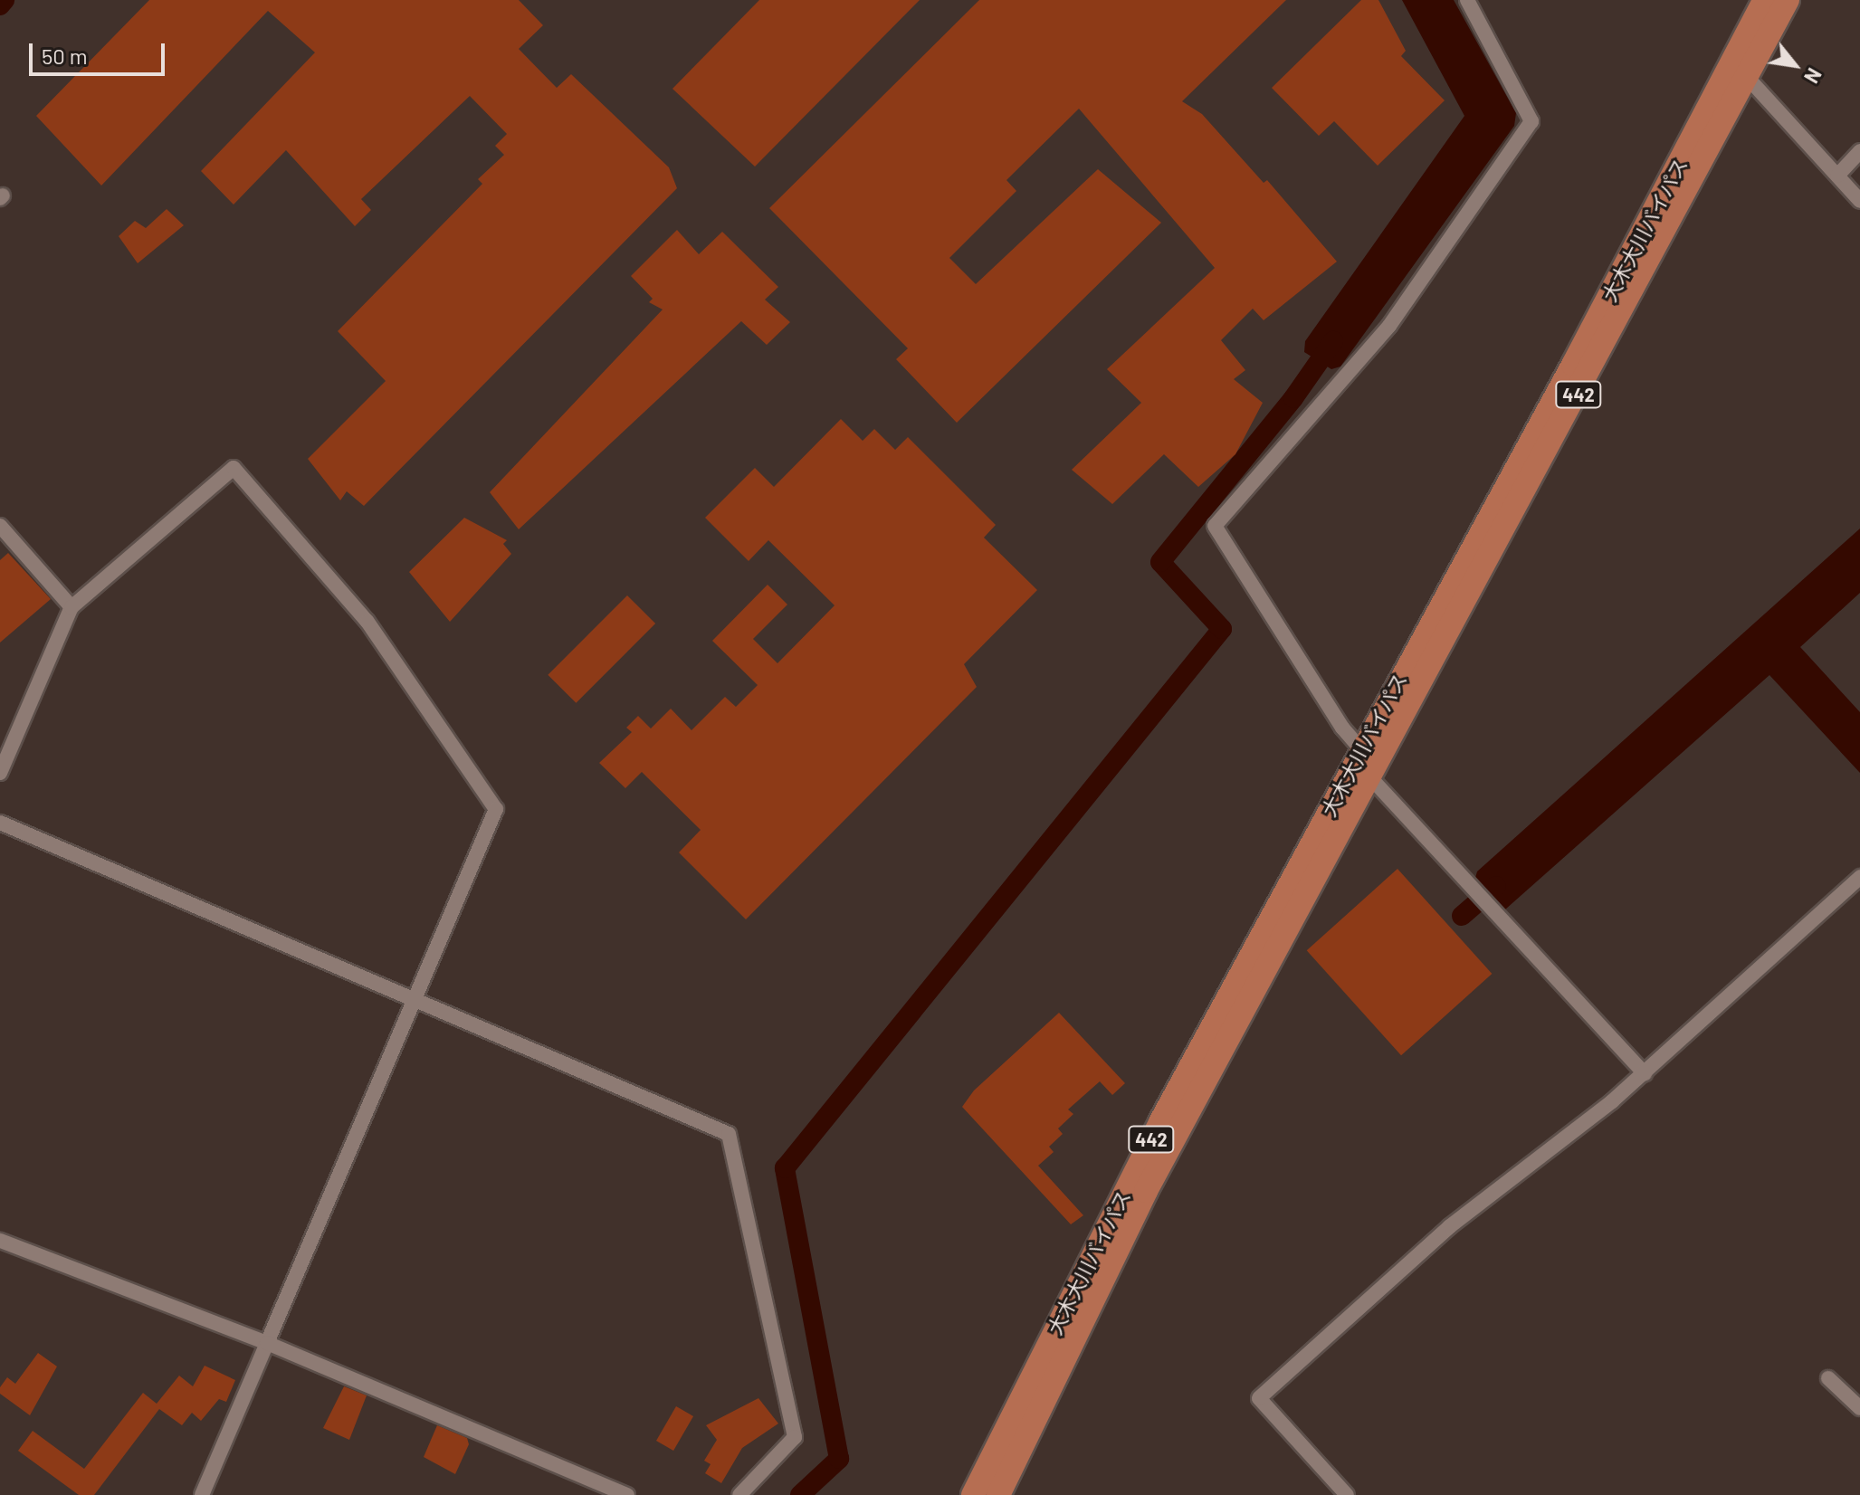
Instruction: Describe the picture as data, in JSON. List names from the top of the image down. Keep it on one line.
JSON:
{"streets":{"highway":["大木大川バイパス","442"]},"scale_bar":"50 m","north":"bottom right"}
